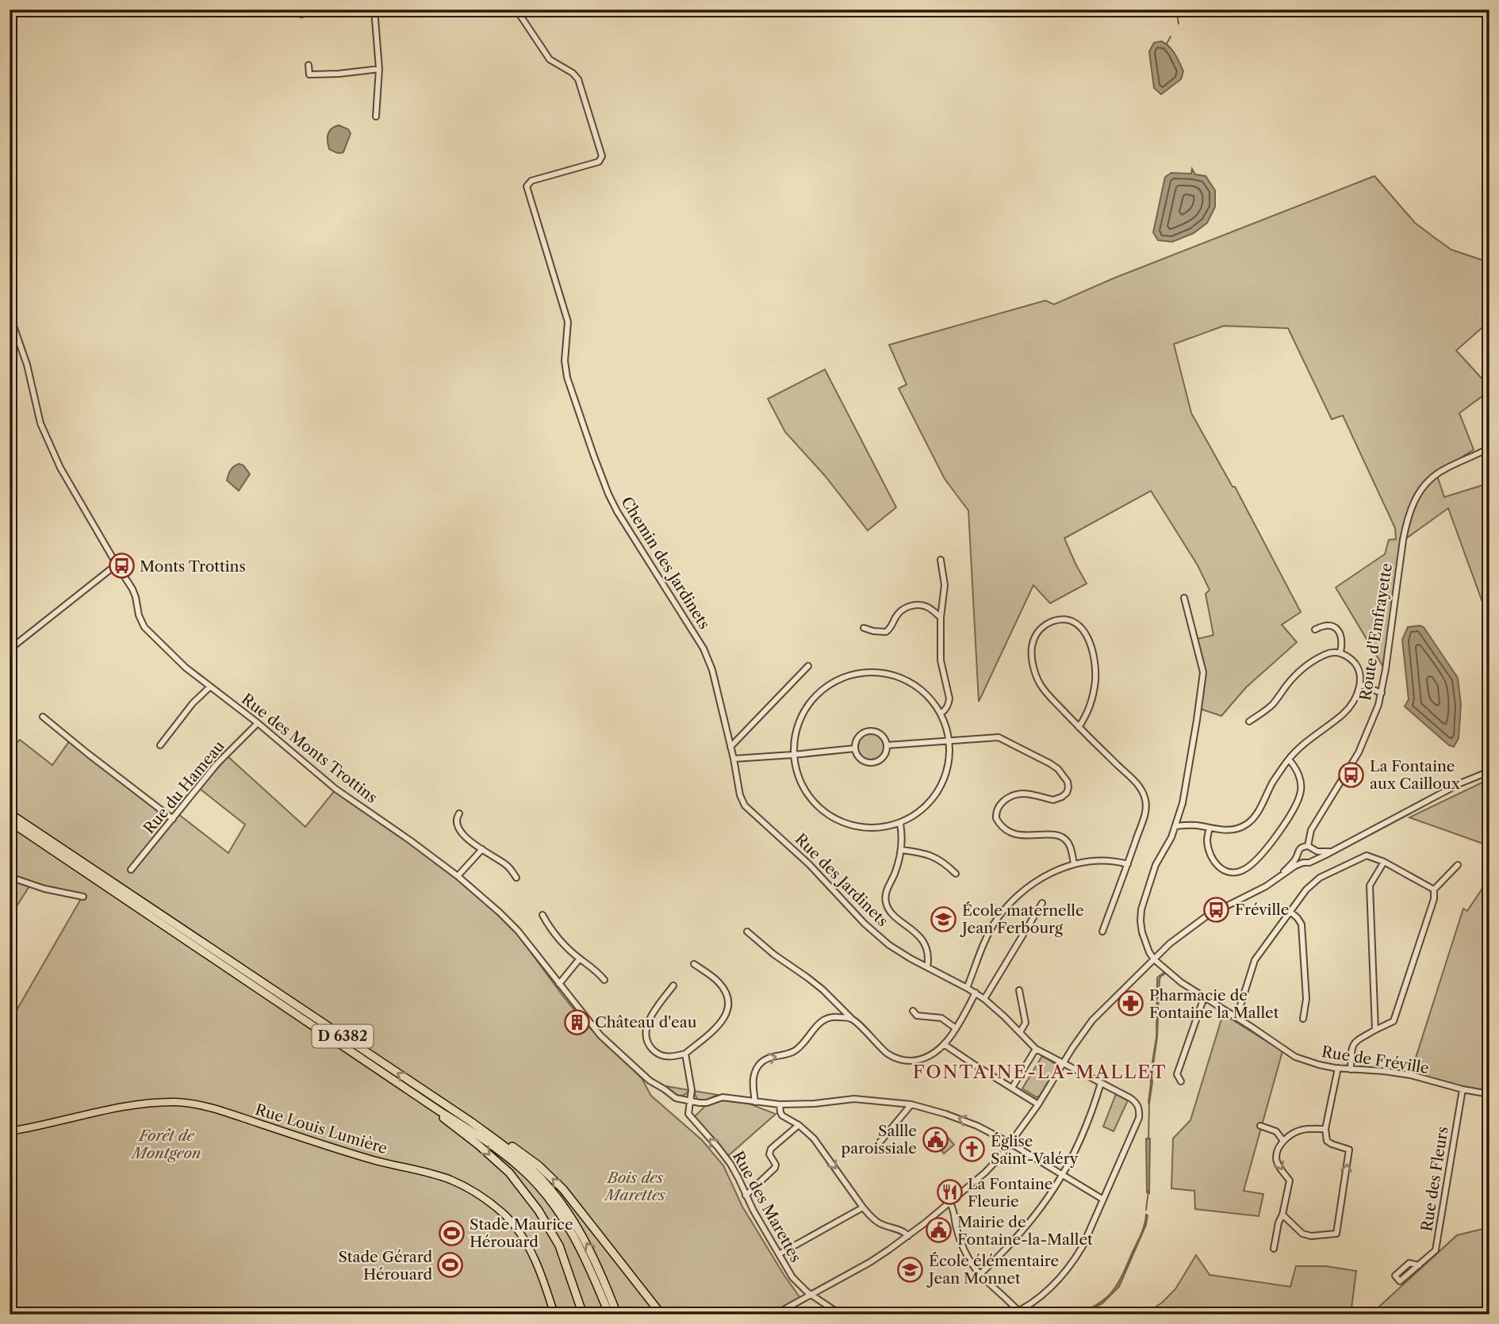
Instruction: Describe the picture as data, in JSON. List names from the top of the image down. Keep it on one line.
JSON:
{"streets":{"highway":["D 6382"],"main road":["Rue Louis Lumière"],"street":["Chemin des Jardinets","Route d'Emfrayette","Rue des Monts Trottins","Rue du Hameau","Rue des Jardinets","Rue de Fréville","Rue des Fleurs","Rue des Marettes"]},"crossings":[["Chemin des Jardinets","Rue des Jardinets"],["Rue des Monts Trottins","Rue du Hameau"],["Rue des Monts Trottins","Rue des Marettes"],["Rue de Fréville","Rue des Fleurs"]],"districts":["FONTAINE-LA-MALLET"],"parks":["Forêt de Montgeon","Bois des Marettes"],"places":{"bus stop":["Monts Trottins","La Fontaine aux Cailloux","Fréville"],"school or university":["École maternelle Jean Ferbourg","École élémentaire Jean Monnet"],"pharmacy":["Pharmacie de Fontaine la Mallet"],"building":["Château d'eau"],"public building":["Sallle paroissiale","Mairie de Fontaine-la-Mallet"],"church":["Église Saint-Valéry"],"restaurant":["La Fontaine Fleurie"],"sports":["Stade Maurice Hérouard","Stade Gérard Hérouard"]}}
